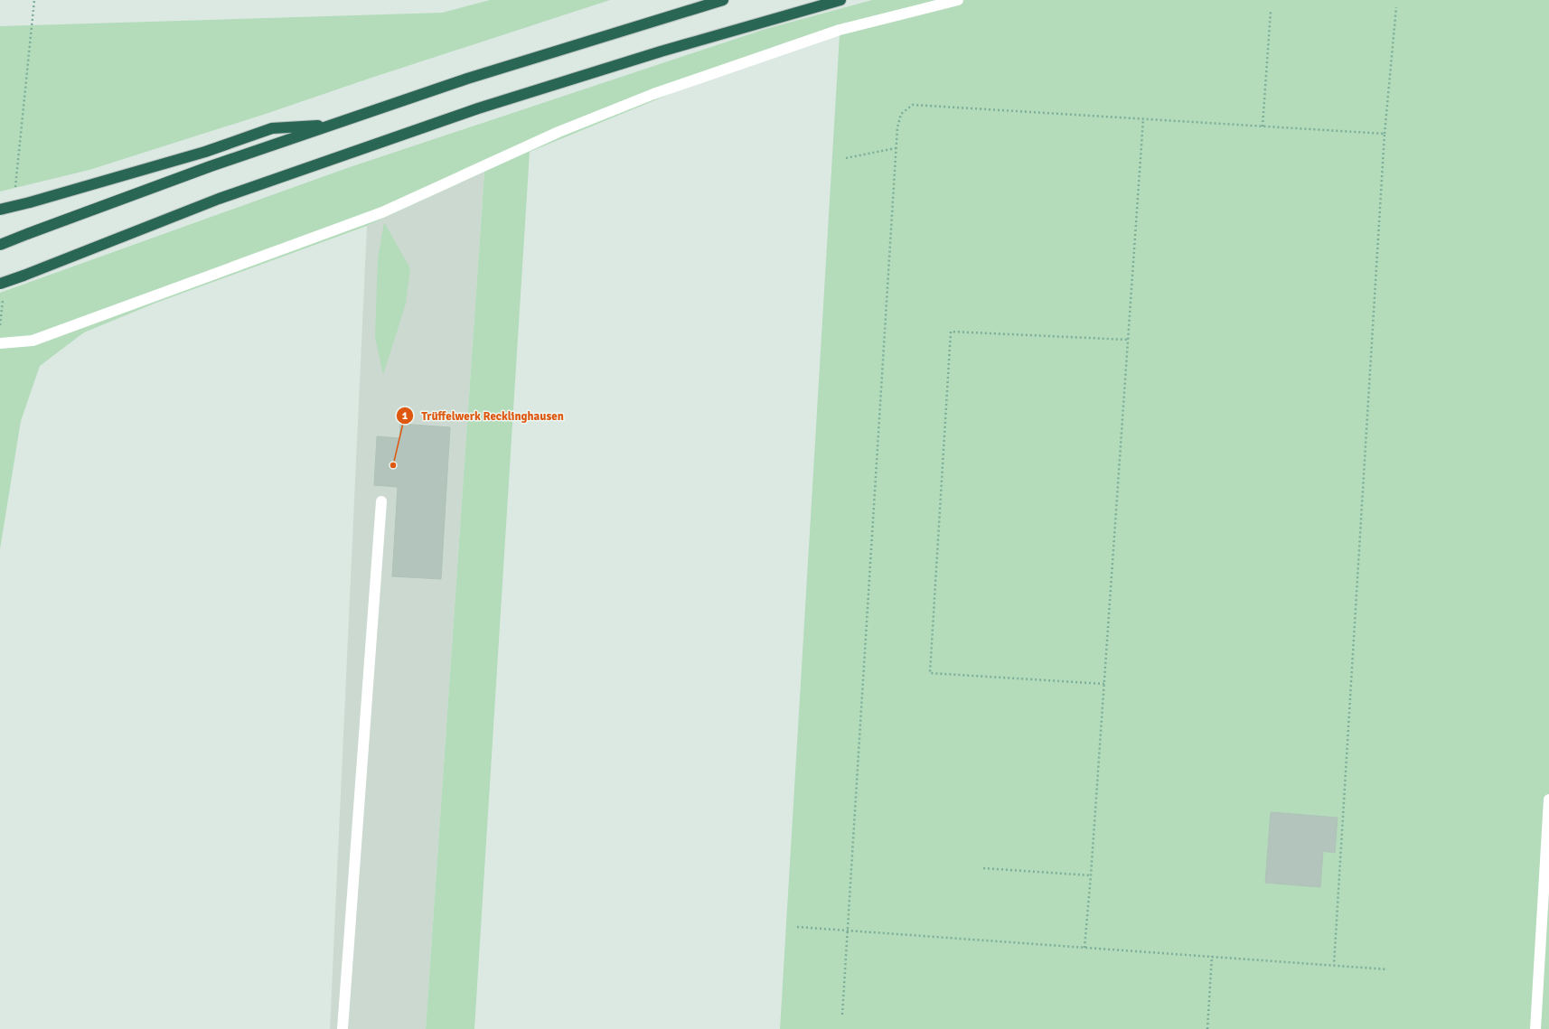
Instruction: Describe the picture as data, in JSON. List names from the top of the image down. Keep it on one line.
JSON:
{"places":["Trüffelwerk Recklinghausen"]}
